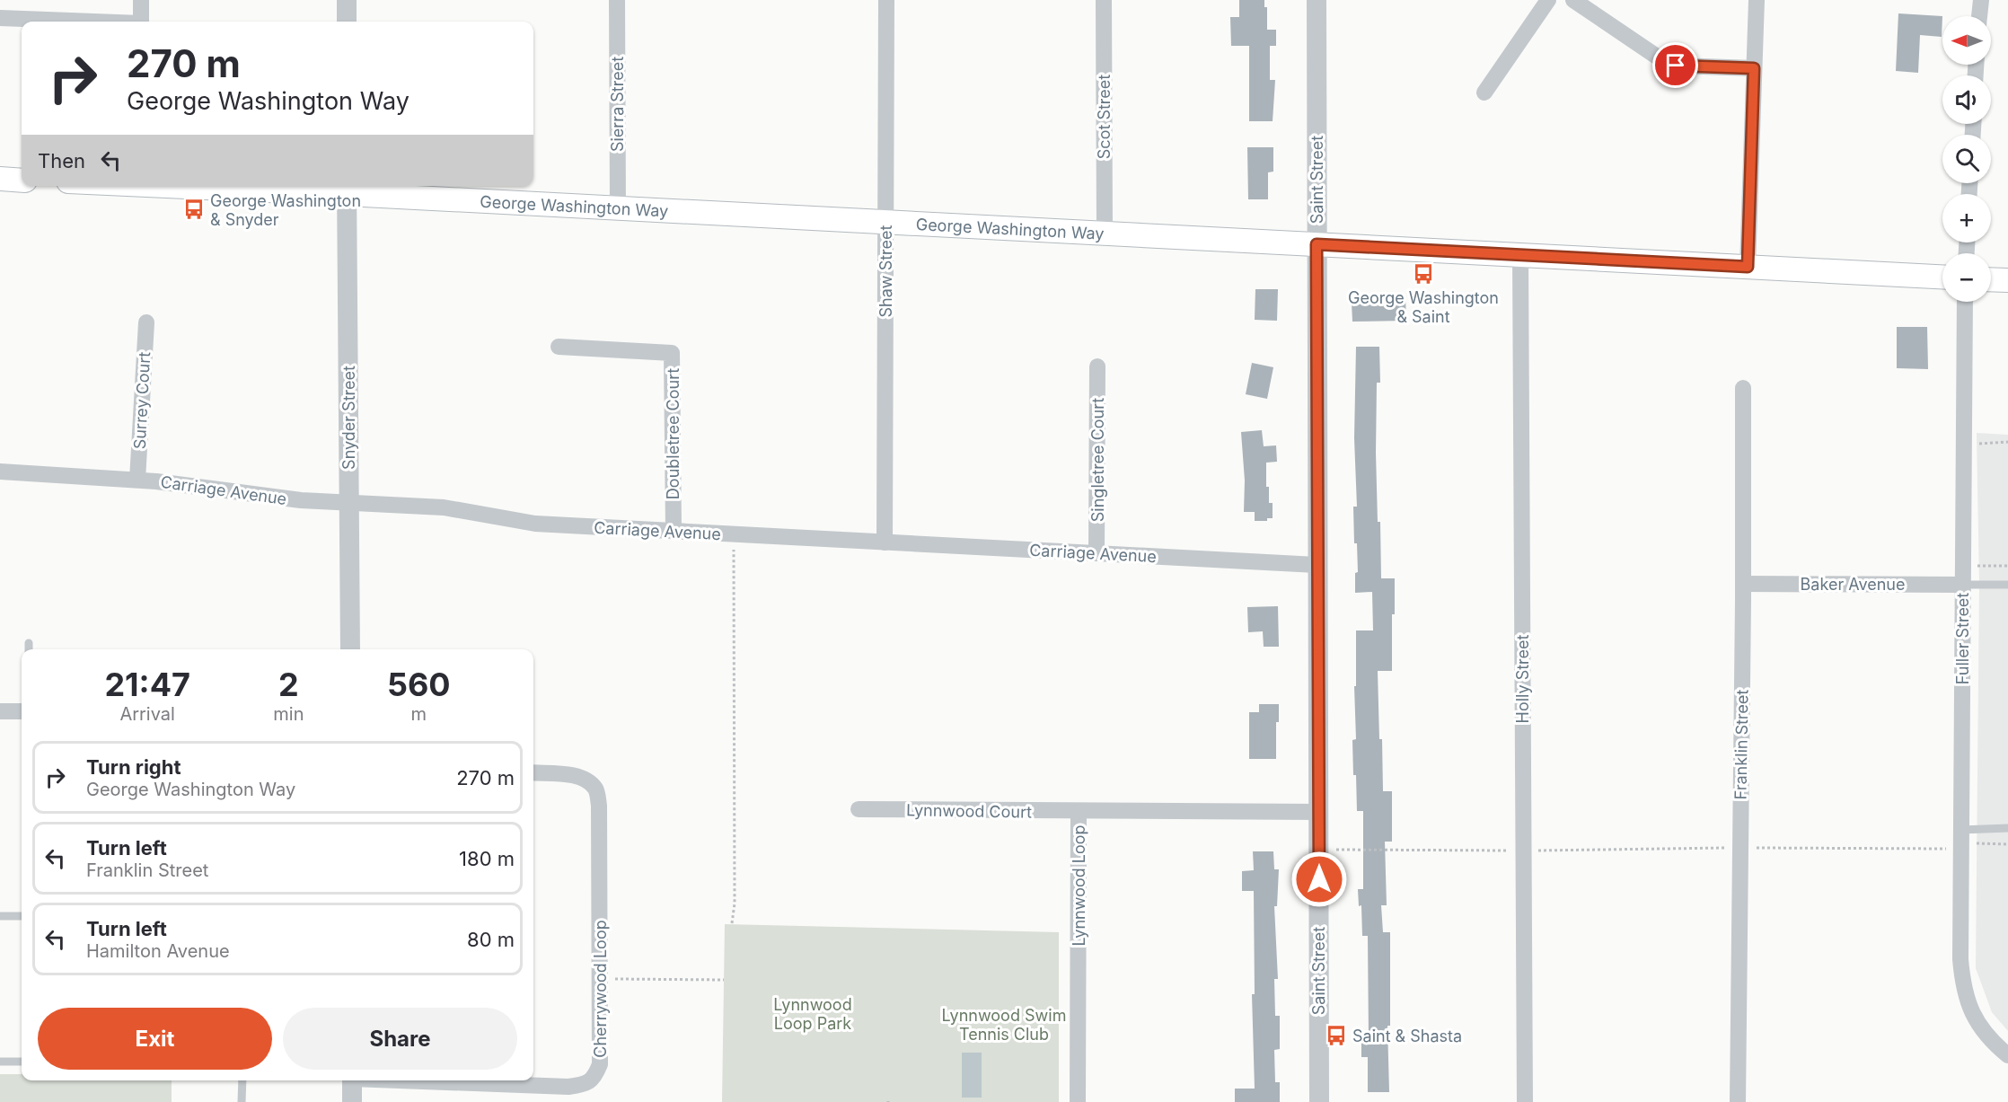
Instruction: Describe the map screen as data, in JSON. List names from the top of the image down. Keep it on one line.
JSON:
{"streets":{"main road":["George Washington Way"],"street":["Sierra Street","Scot Street","Saint Street","Shaw Street","Surrey Court","Snyder Street","Doubletree Court","Singletree Court","Carriage Avenue","Baker Avenue","Fuller Street","Holly Street","Franklin Street","Lynnwood Court","Lynnwood Loop","Cherrywood Loop"]},"crossings":[["Sierra Street","George Washington Way"],["Scot Street","George Washington Way"],["Saint Street","George Washington Way"],["Saint Street","Carriage Avenue"],["Saint Street","Lynnwood Loop"],["George Washington Way","Shaw Street"],["George Washington Way","Snyder Street"],["George Washington Way","Holly Street"],["Shaw Street","Carriage Avenue"],["Surrey Court","Carriage Avenue"],["Snyder Street","Carriage Avenue"],["Doubletree Court","Carriage Avenue"],["Singletree Court","Carriage Avenue"],["Baker Avenue","Fuller Street"],["Baker Avenue","Franklin Street"],["Lynnwood Court","Lynnwood Loop"]],"parks":["Lynnwood Loop Park","Lynnwood Swim Tennis Club"],"places":{"bus stop":["George Washington & Snyder","George Washington & Saint","Saint & Shasta"]},"north":"left","page":{"map_buttons":["+","−"],"turn":["270 m","George Washington Way"],"then":"Then","eta":["21:47","Arrival","2","min","560","m"],"list":[{"name":"Turn right","note":"George Washington Way","value":"270 m"},{"name":"Turn left","note":"Franklin Street","value":"180 m"},{"name":"Turn left","note":"Hamilton Avenue","value":"80 m"}],"buttons":["Exit","Share"]}}
